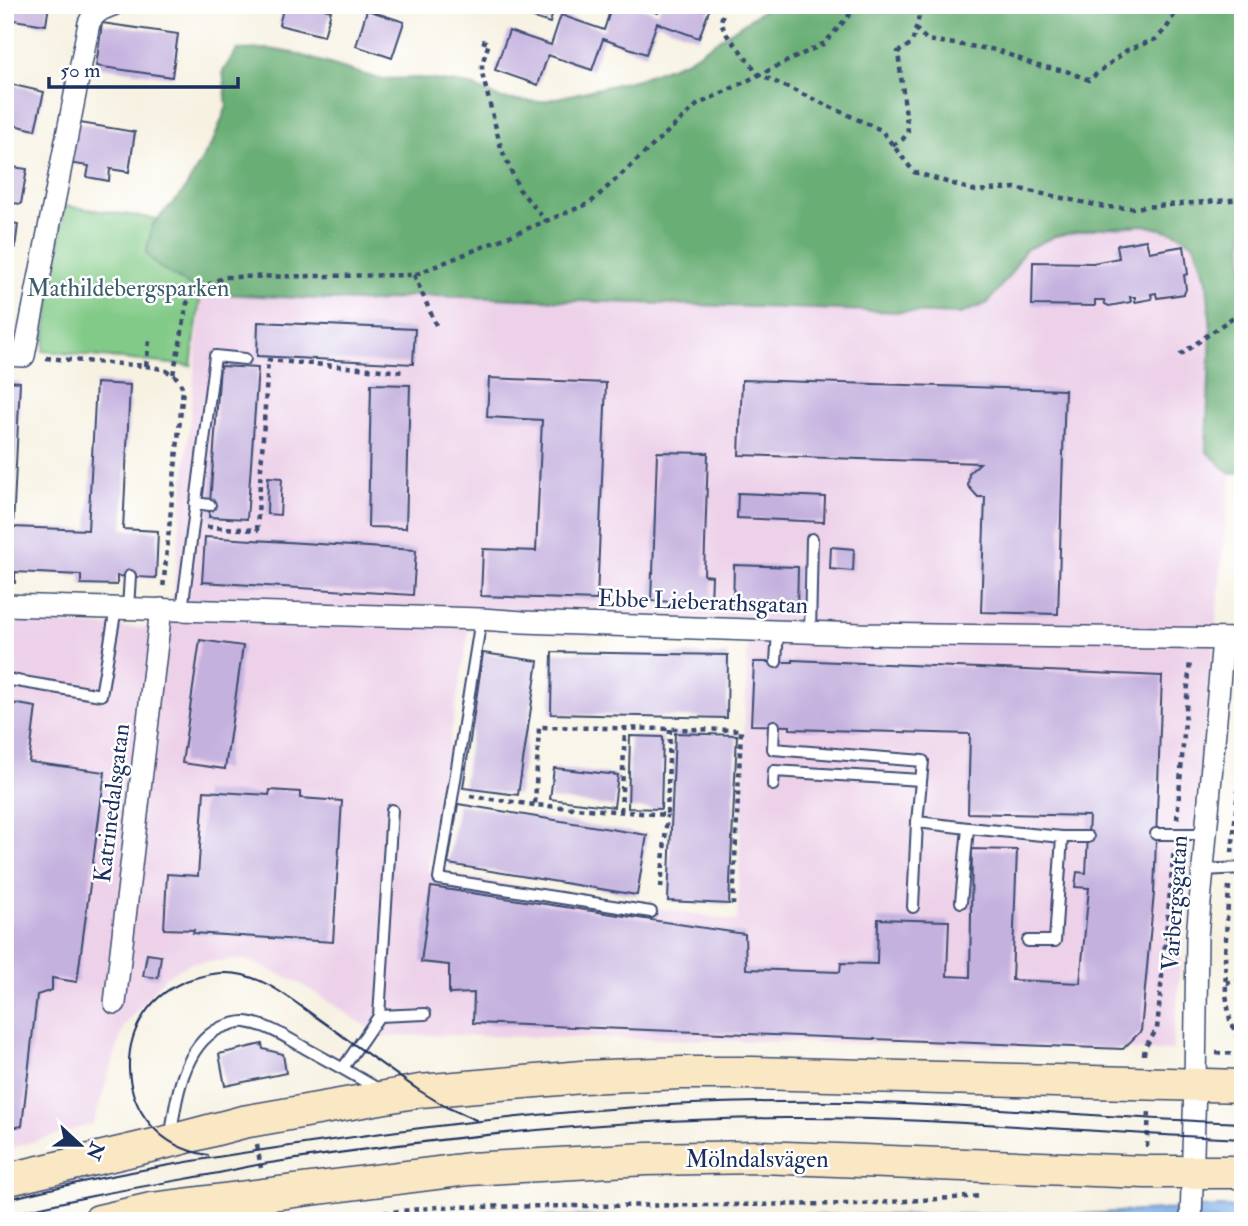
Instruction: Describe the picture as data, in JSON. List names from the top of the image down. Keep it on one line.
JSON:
{"streets":{"main road":["Mölndalsvägen"],"street":["Ebbe Lieberathsgatan","Katrinedalsgatan","Varbergsgatan"]},"crossings":[["Ebbe Lieberathsgatan","Katrinedalsgatan"],["Ebbe Lieberathsgatan","Varbergsgatan"],["Varbergsgatan","Mölndalsvägen"]],"parks":["Mathildebergsparken"],"scale_bar":"50 m","north":"right"}
